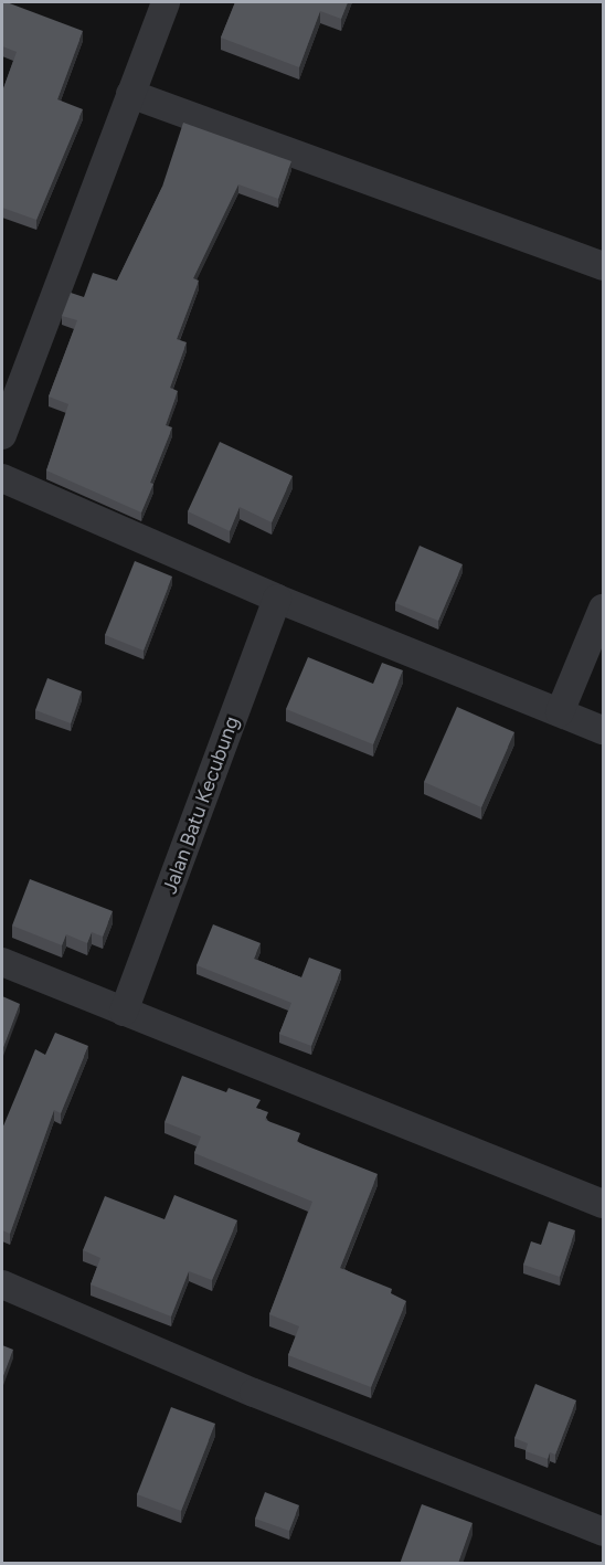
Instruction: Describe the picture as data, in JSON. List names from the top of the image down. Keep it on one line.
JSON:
{"streets":{"street":["Jalan Batu Kecubung"]}}
